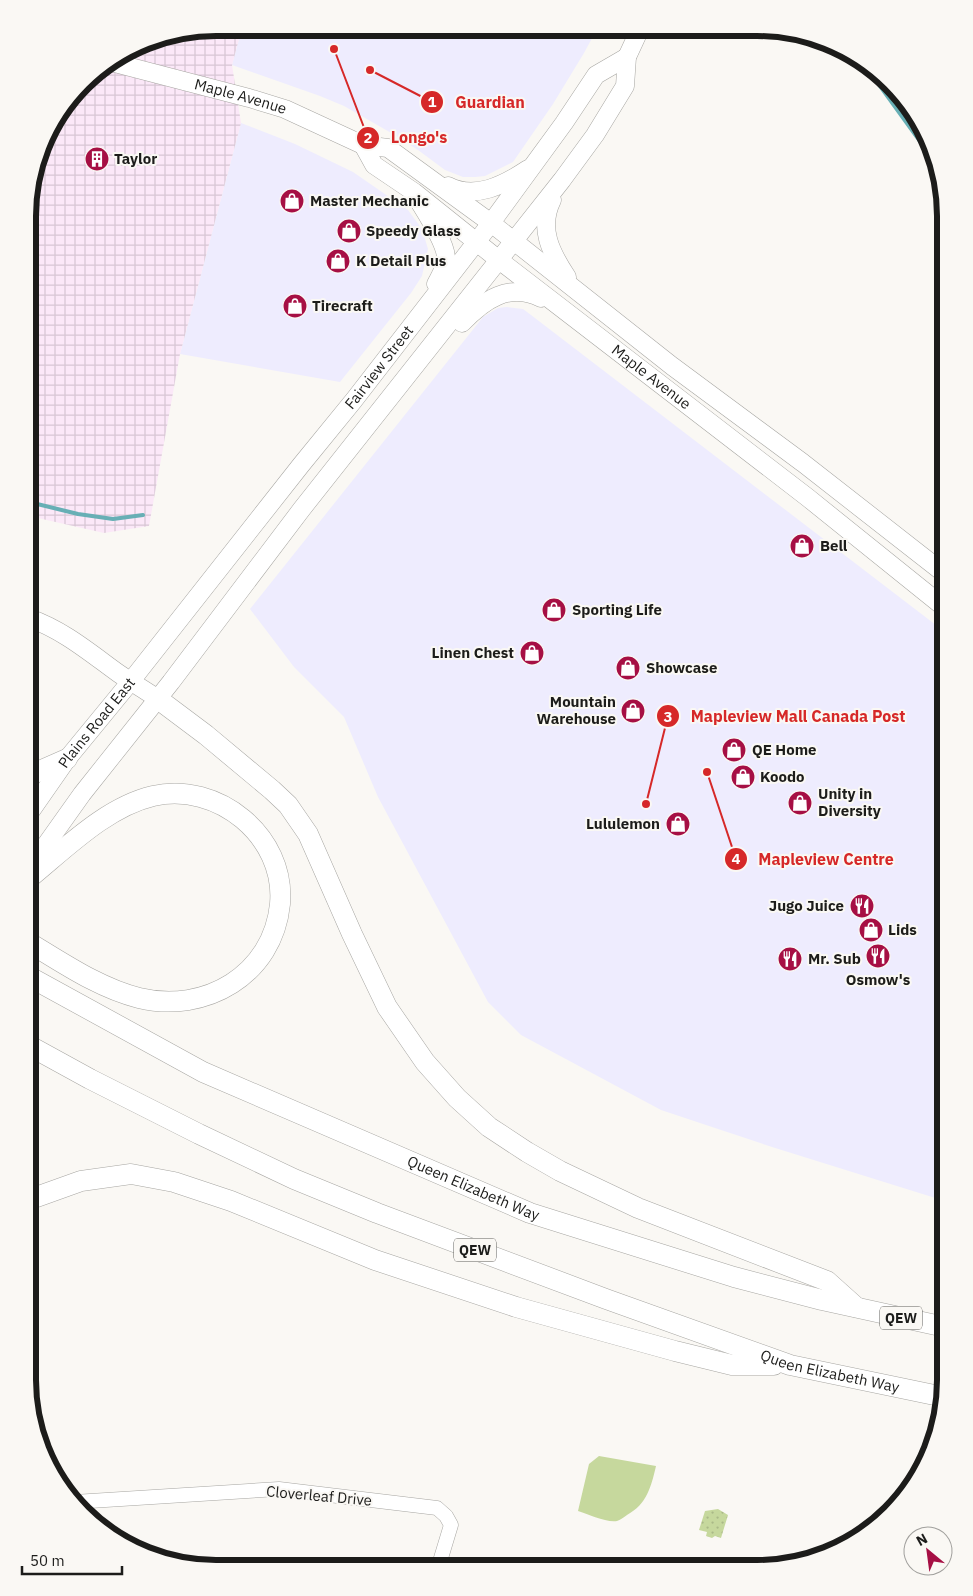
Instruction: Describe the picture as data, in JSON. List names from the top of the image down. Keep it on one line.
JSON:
{"streets":{"highway":["Queen Elizabeth Way","QEW"],"main road":["Maple Avenue","Fairview Street","Plains Road East"],"street":["Cloverleaf Drive"]},"crossings":[["Maple Avenue","Fairview Street"],["Fairview Street","Plains Road East"]],"places":{"other":["Longo's","Guardian","Mapleview Centre","Mapleview Mall Canada Post"],"building":["Taylor"],"shop":["Master Mechanic","Speedy Glass","K Detail Plus","Tirecraft","Bell","Sporting Life","Linen Chest","Showcase","Mountain Warehouse","QE Home","Koodo","Unity in Diversity","Lululemon","Lids"],"restaurant":["Jugo Juice","Osmow's","Mr. Sub"]},"scale_bar":"50 m","north":"top left"}
